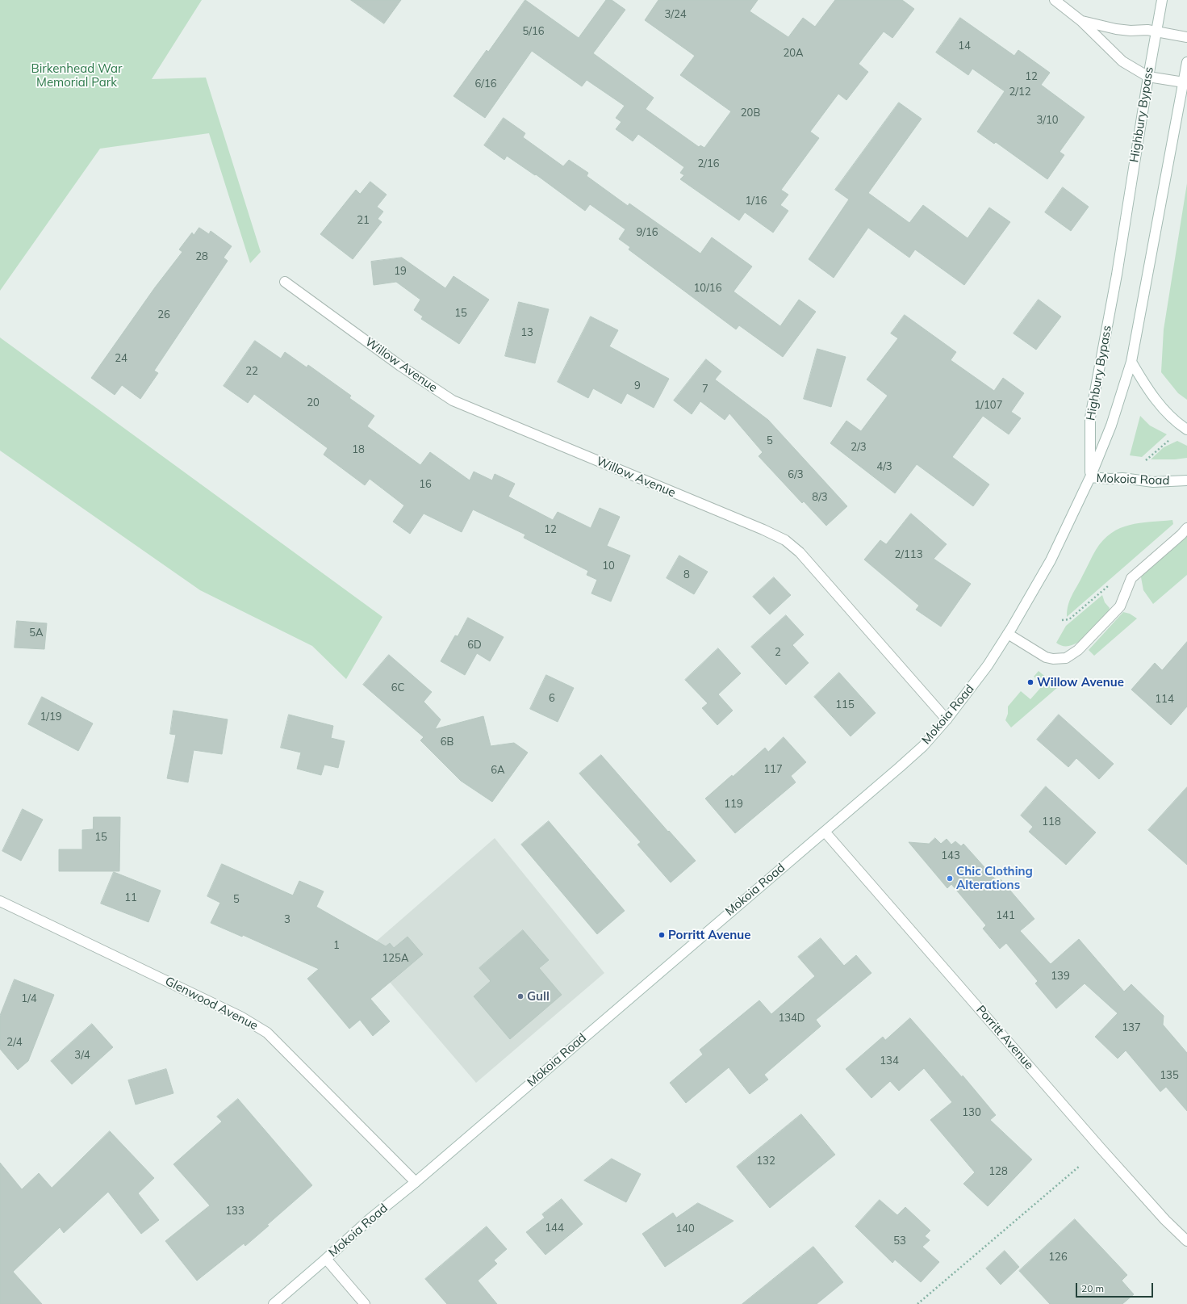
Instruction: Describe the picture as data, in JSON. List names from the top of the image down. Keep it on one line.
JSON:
{"streets":{"main road":["Highbury Bypass","Willow Avenue","Mokoia Road","Glenwood Avenue","Porritt Avenue"]},"crossings":[["Highbury Bypass","Mokoia Road"],["Willow Avenue","Mokoia Road"],["Mokoia Road","Glenwood Avenue"],["Mokoia Road","Porritt Avenue"]],"parks":["Birkenhead War Memorial Park"],"places":["Willow Avenue","Chic Clothing Alterations","Porritt Avenue","Gull"],"house_numbers":["3/24","5/16","14","20A","12","6/16","2/12","20B","3/10","2/16","1/16","21","9/16","28","19","10/16","15","26","13","24","22","9","7","20","1/107","5","2/3","18","4/3","6/3","16","8/3","12","2/113","10","8","5A","6D","2","6C","6","114","115","1/19","6B","117","6A","119","118","15","143","11","5","141","3","1","125A","139","1/4","134D","137","2/4","3/4","134","135","130","132","128","133","144","140","53","126"],"scale_bar":"20 m"}
